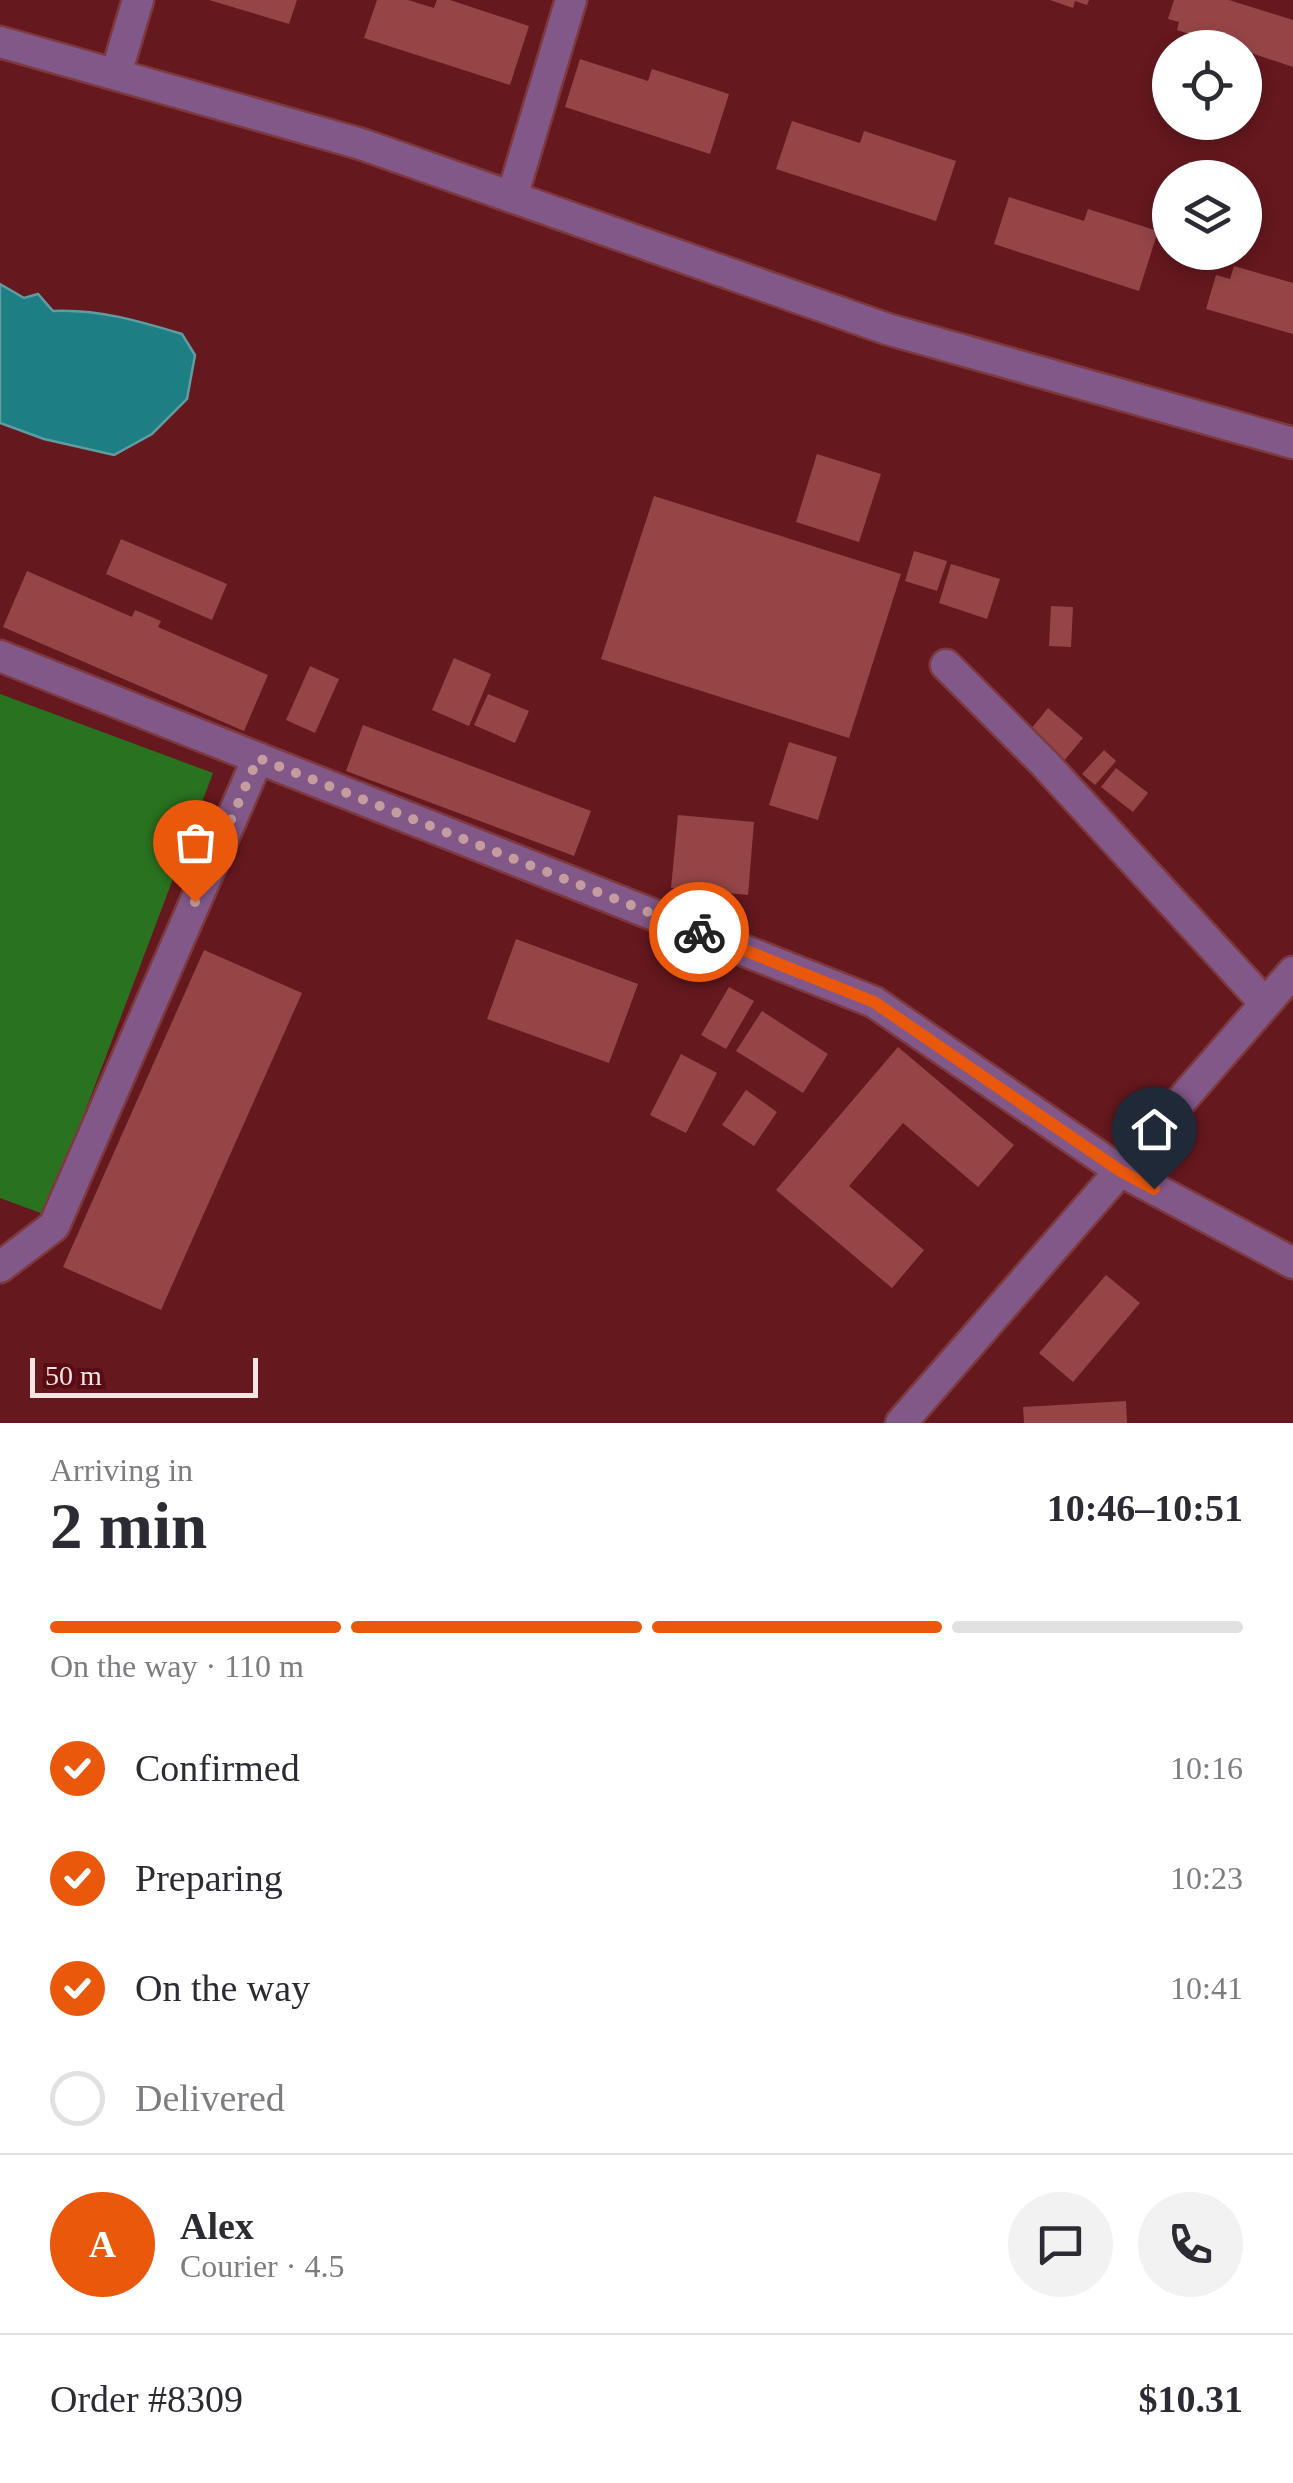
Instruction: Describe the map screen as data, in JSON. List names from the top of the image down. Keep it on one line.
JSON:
{"scale_bar":"50 m","page":{"scale":"50 m","heading":["2 min","Arriving in","10:46–10:51"],"panel":["Alex","Courier · 4.5","Order #8309","$10.31"],"bar":"On the way · 110 m","list":[["Confirmed","10:16"],["Preparing","10:23"],["On the way","10:41"],"Delivered"],"round":"A"}}
